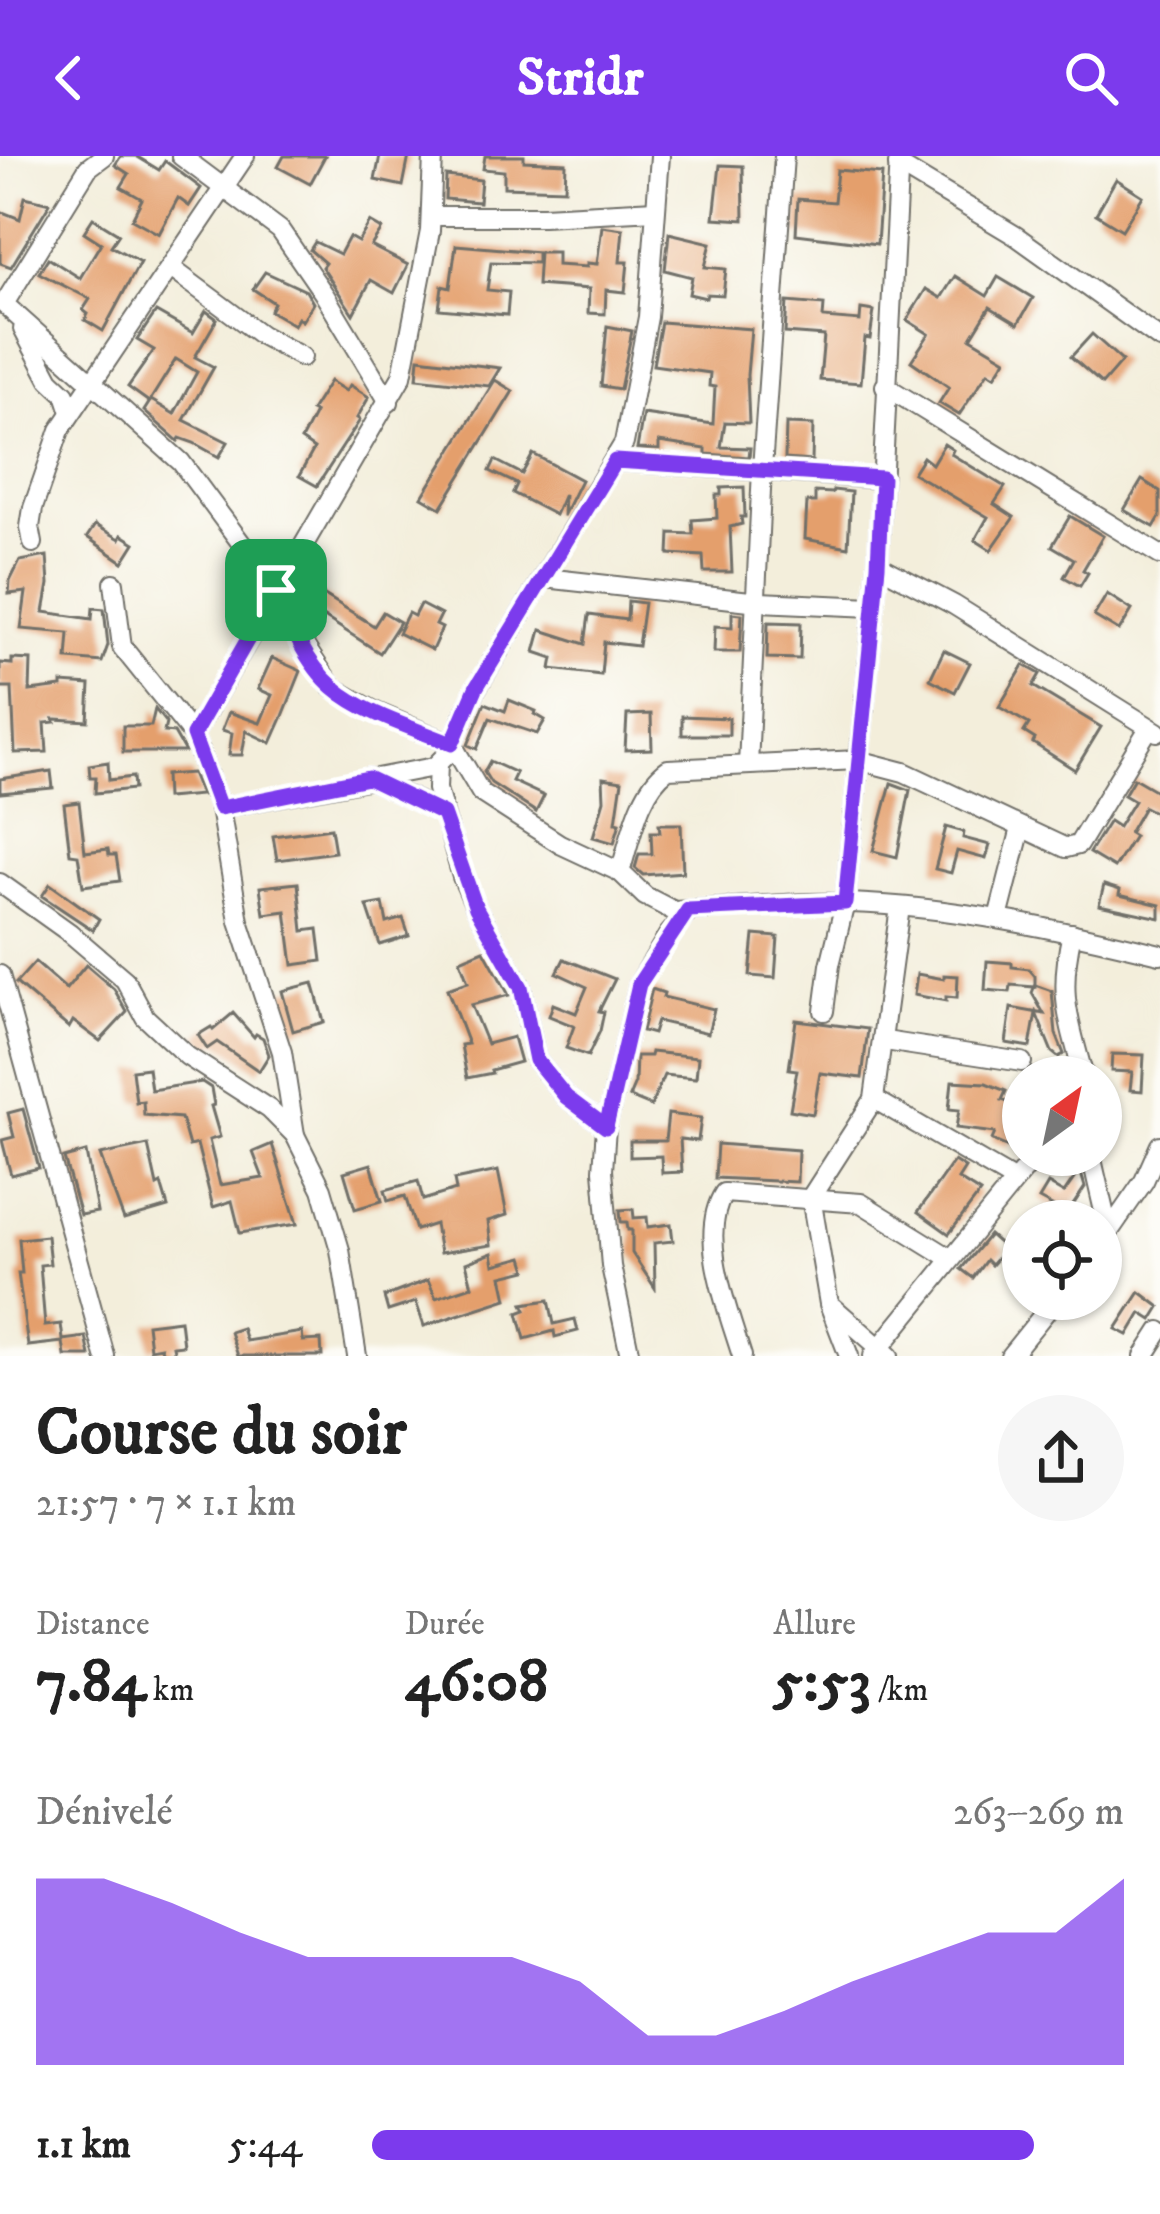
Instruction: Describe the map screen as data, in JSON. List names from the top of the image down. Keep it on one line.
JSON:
{"north":"top right","page":{"header":"Stridr","heading":["Course du soir","21:57 · 7 × 1.1 km"],"stats":[["Distance","7.84 km"],["Durée","46:08"],["Allure","5:53 /km"]],"chart":["Dénivelé","263–269 m"],"list":[{"name":"1.1 km","note":"5:44"}]}}
